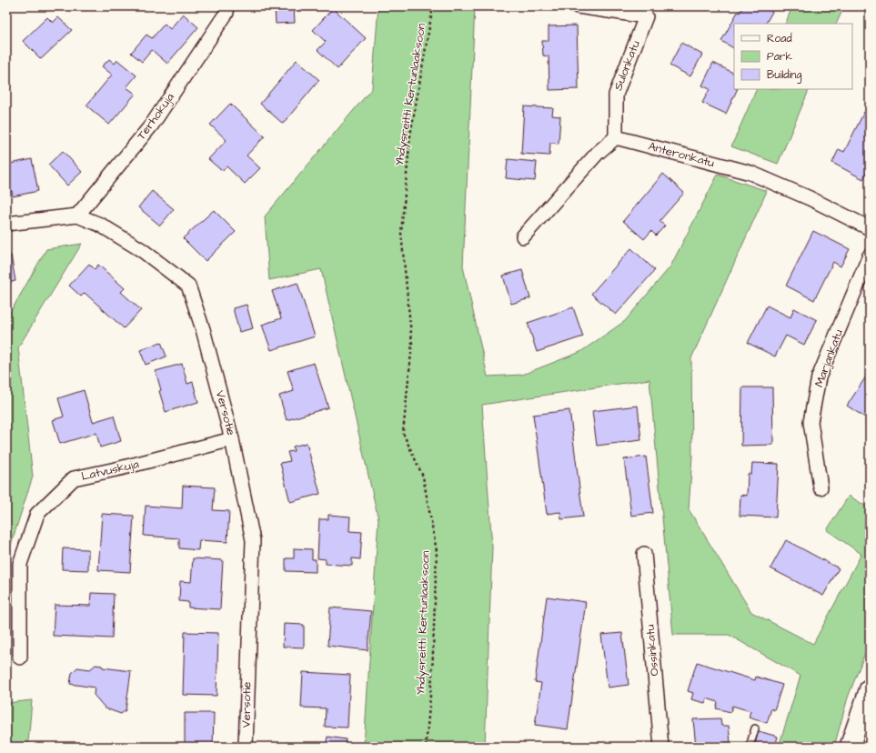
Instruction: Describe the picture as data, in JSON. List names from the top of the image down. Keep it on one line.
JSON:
{"streets":{"street":["Sulonkatu","Terhokuja","Anteronkatu","Marjankatu","Versotie","Latvuskuja","Ossinkatu"],"path":["Yhdysreitti Kertunlaaksoon"]},"crossings":[["Sulonkatu","Anteronkatu"],["Terhokuja","Versotie"],["Versotie","Latvuskuja"]],"legend":["Road","Park","Building"]}
